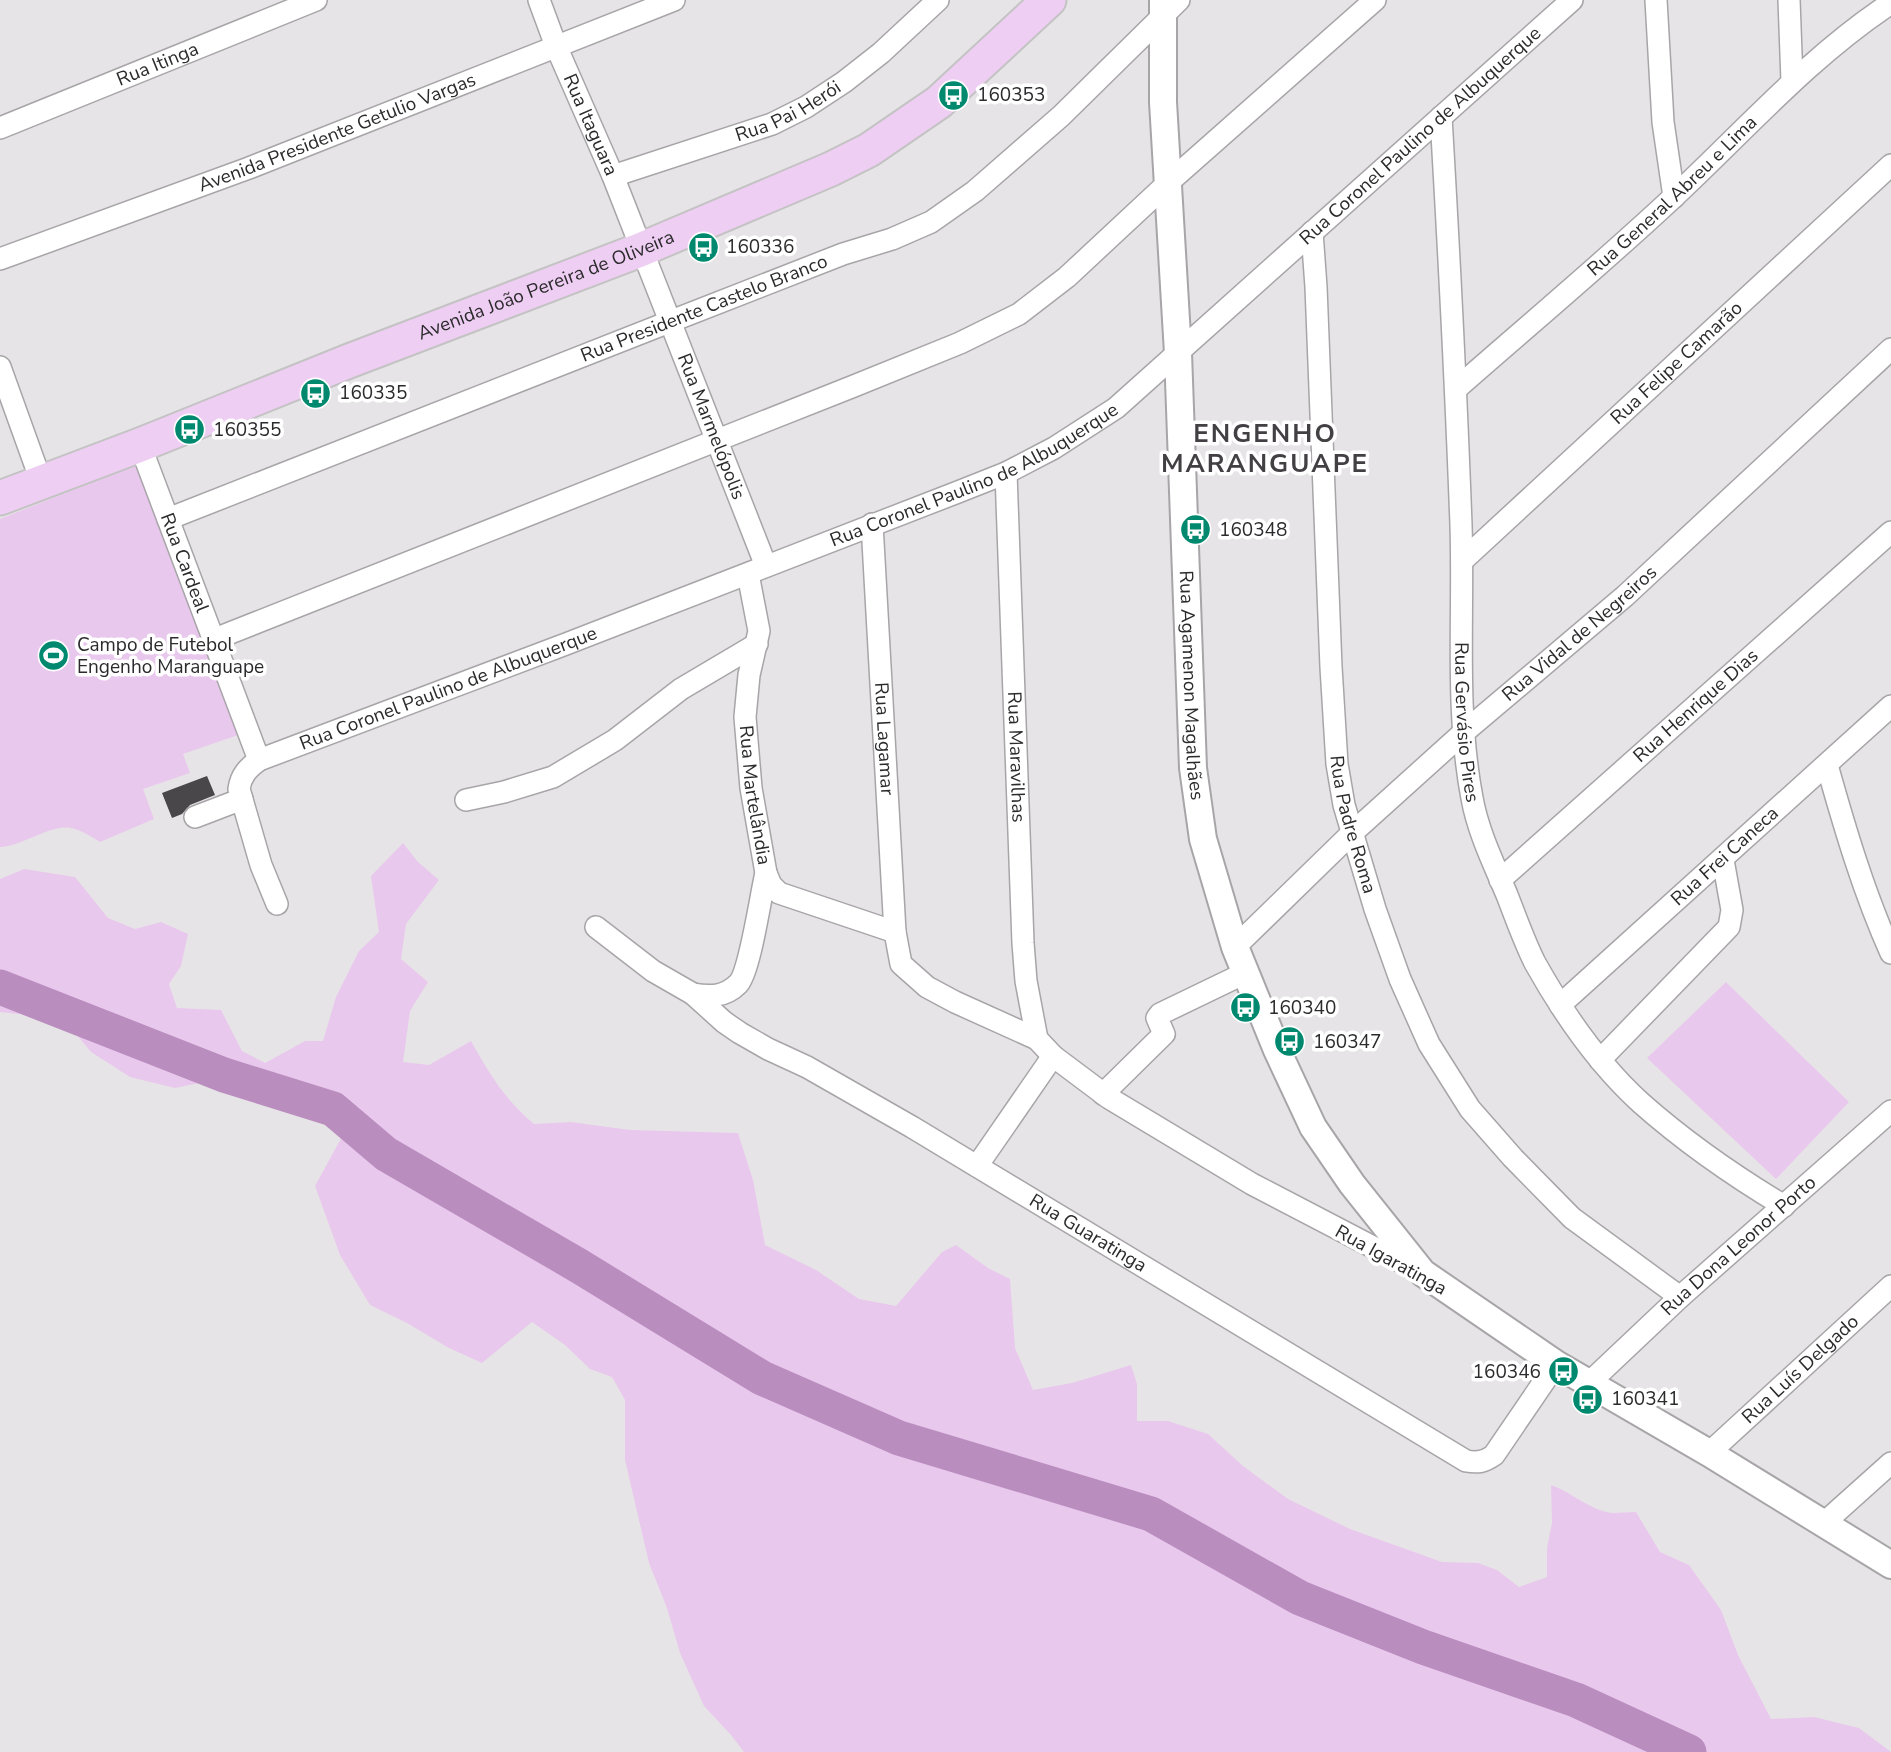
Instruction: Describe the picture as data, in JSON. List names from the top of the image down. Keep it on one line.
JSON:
{"streets":{"main road":["Avenida João Pereira de Oliveira"],"street":["Rua Itinga","Rua Pai Herói","Rua Itaguara","Avenida Presidente Getulio Vargas","Rua Coronel Paulino de Albuquerque","Rua General Abreu e Lima","Rua Presidente Castelo Branco","Rua Felipe Camarão","Rua Marmelópolis","Rua Cardeal","Rua Vidal de Negreiros","Rua Agamenon Magalhães","Rua Henrique Dias","Rua Gervásio Pires","Rua Lagamar","Rua Maravilhas","Rua Martelândia","Rua Padre Roma","Rua Frei Caneca","Rua Guaratinga","Rua Dona Leonor Porto","Rua Igaratinga","Rua Luís Delgado"]},"crossings":[["Rua Pai Herói","Rua Itaguara"],["Rua Itaguara","Avenida Presidente Getulio Vargas"],["Rua Itaguara","Avenida João Pereira de Oliveira"],["Rua Itaguara","Rua Marmelópolis"],["Rua Coronel Paulino de Albuquerque","Rua Marmelópolis"],["Rua Coronel Paulino de Albuquerque","Rua Cardeal"],["Rua Coronel Paulino de Albuquerque","Rua Agamenon Magalhães"],["Rua Coronel Paulino de Albuquerque","Rua Gervásio Pires"],["Rua Coronel Paulino de Albuquerque","Rua Lagamar"],["Rua Coronel Paulino de Albuquerque","Rua Maravilhas"],["Rua Coronel Paulino de Albuquerque","Rua Martelândia"],["Rua Coronel Paulino de Albuquerque","Rua Padre Roma"],["Rua General Abreu e Lima","Rua Gervásio Pires"],["Avenida João Pereira de Oliveira","Rua Marmelópolis"],["Avenida João Pereira de Oliveira","Rua Cardeal"],["Rua Presidente Castelo Branco","Rua Marmelópolis"],["Rua Presidente Castelo Branco","Rua Cardeal"],["Rua Presidente Castelo Branco","Rua Agamenon Magalhães"],["Rua Felipe Camarão","Rua Gervásio Pires"],["Rua Marmelópolis","Rua Martelândia"],["Rua Vidal de Negreiros","Rua Agamenon Magalhães"],["Rua Vidal de Negreiros","Rua Gervásio Pires"],["Rua Vidal de Negreiros","Rua Padre Roma"],["Rua Agamenon Magalhães","Rua Igaratinga"],["Rua Henrique Dias","Rua Gervásio Pires"],["Rua Gervásio Pires","Rua Frei Caneca"],["Rua Gervásio Pires","Rua Dona Leonor Porto"],["Rua Lagamar","Rua Martelândia"],["Rua Lagamar","Rua Igaratinga"],["Rua Maravilhas","Rua Igaratinga"],["Rua Padre Roma","Rua Dona Leonor Porto"],["Rua Guaratinga","Rua Igaratinga"],["Rua Dona Leonor Porto","Rua Igaratinga"],["Rua Igaratinga","Rua Luís Delgado"]],"districts":["ENGENHO MARANGUAPE"],"places":{"bus stop":["160353","160336","160335","160355","160348","160340","160347","160346","160341"],"sports":["Campo de Futebol Engenho Maranguape"]}}
